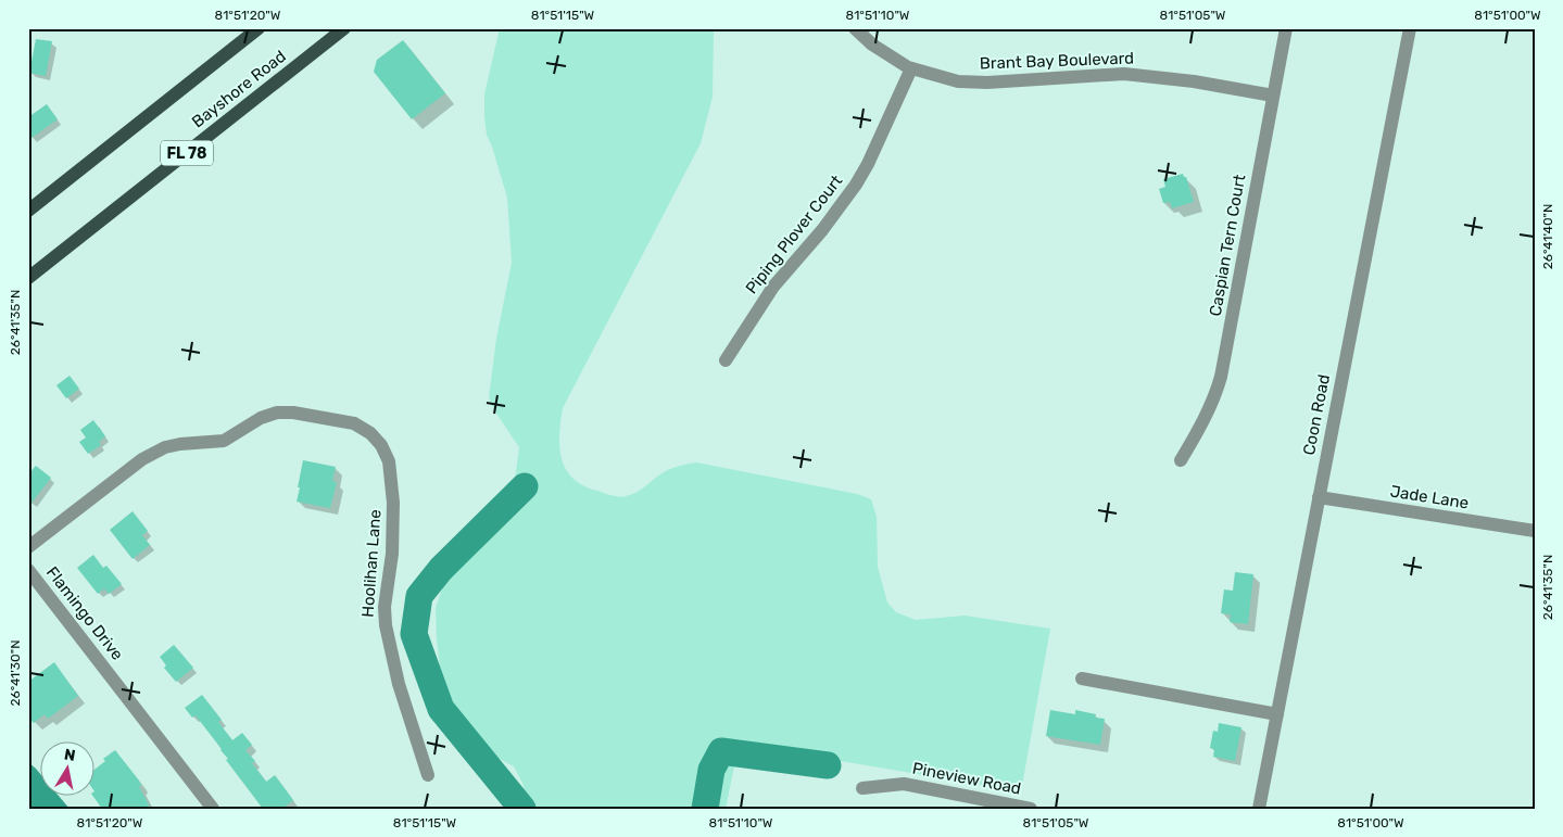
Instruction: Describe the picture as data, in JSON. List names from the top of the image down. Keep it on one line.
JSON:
{"streets":{"main road":["Bayshore Road","FL 78"],"street":["Brant Bay Boulevard","Piping Plover Court","Caspian Tern Court","Coon Road","Jade Lane","Hoolihan Lane","Flamingo Drive","Pineview Road"]},"crossings":[["Brant Bay Boulevard","Piping Plover Court"],["Brant Bay Boulevard","Caspian Tern Court"],["Coon Road","Jade Lane"]],"north":"top","coordinates":["81°51'20\"W","81°51'15\"W","81°51'10\"W","81°51'05\"W","81°51'00\"W","26°41'40\"N","26°41'35\"N","26°41'30\"N"]}
